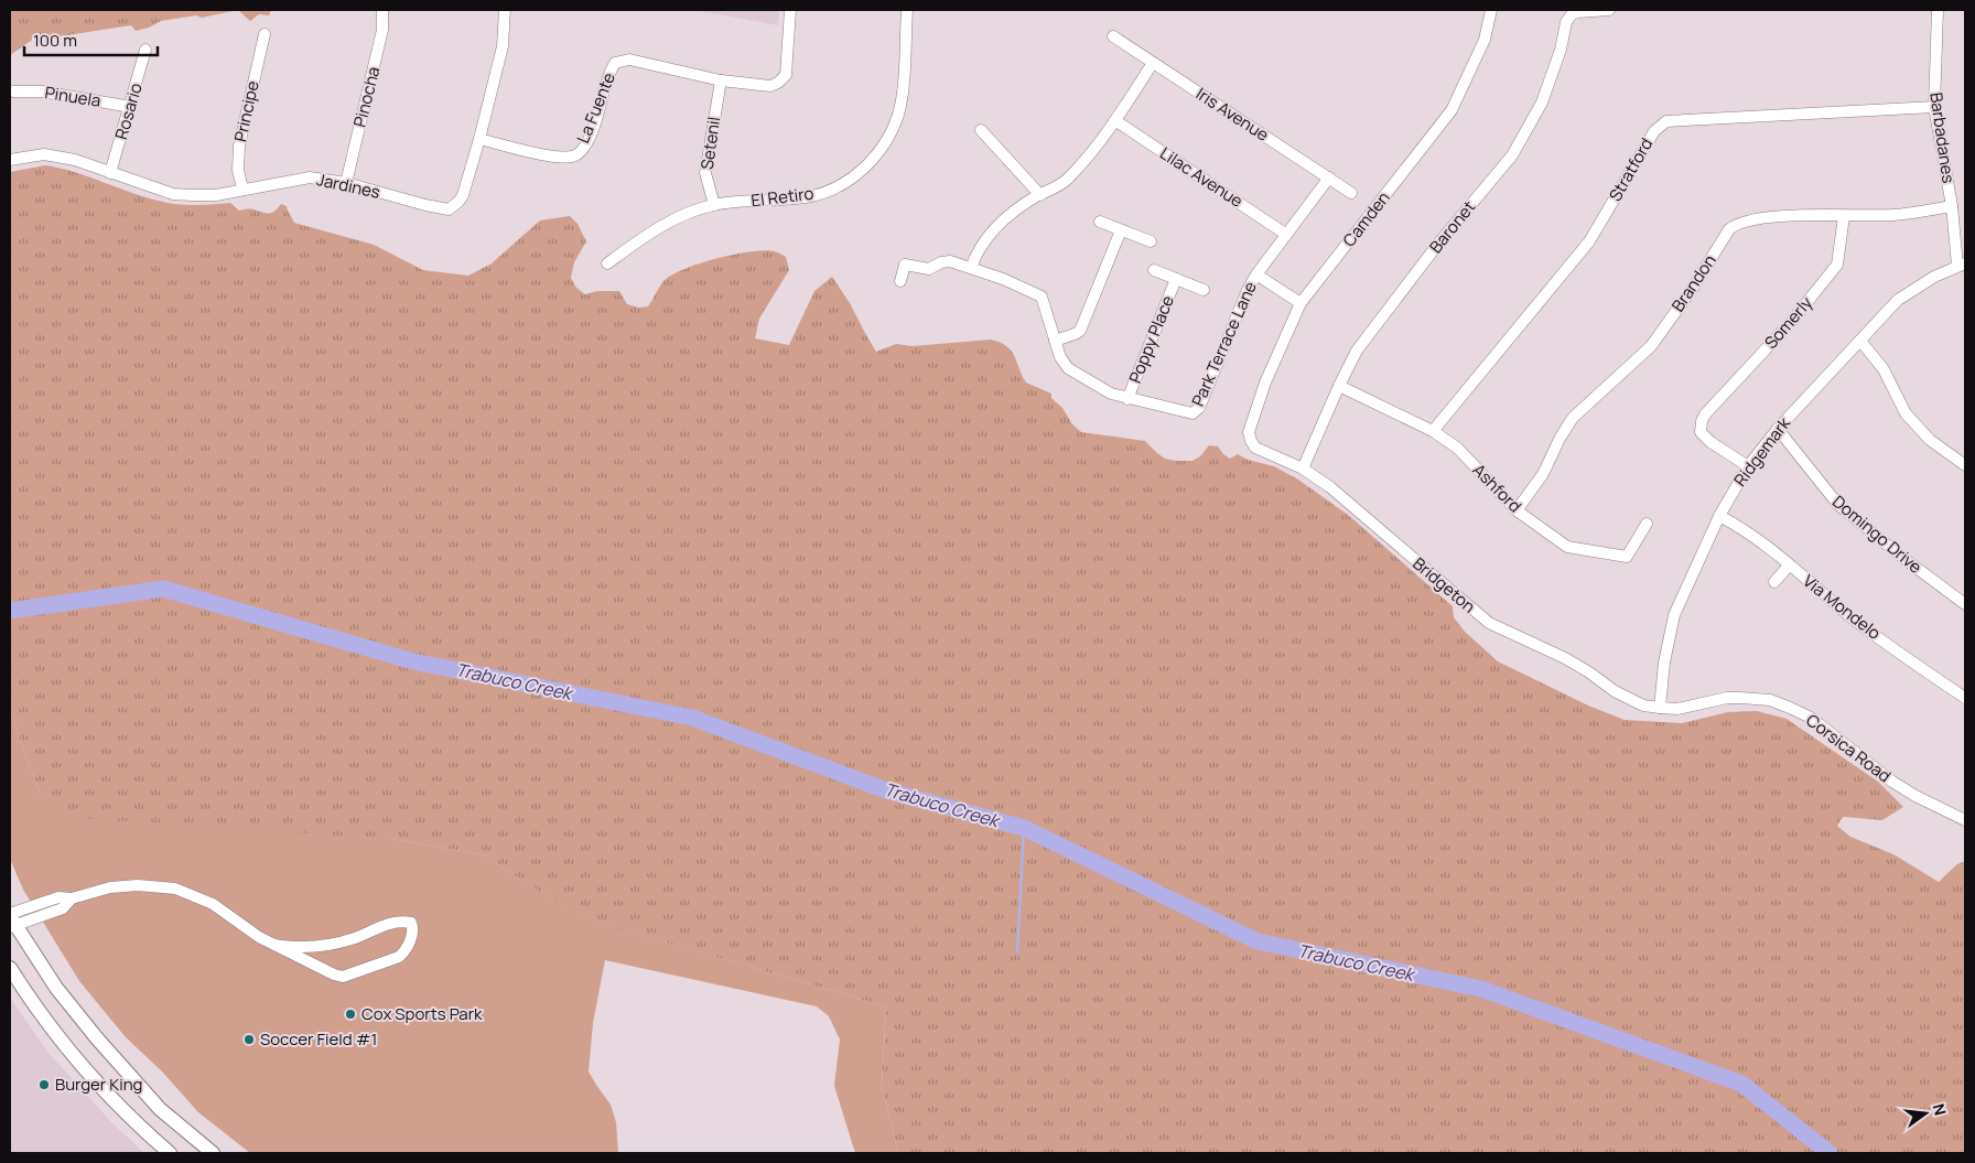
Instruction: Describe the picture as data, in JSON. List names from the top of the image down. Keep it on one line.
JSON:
{"streets":{"street":["Pinuela","Pinocha","La Fuente","Rosario","Principe","Iris Avenue","Barbadanes","Setenil","Stratford","Lilac Avenue","Jardines","El Retiro","Camden","Baronet","Brandon","Somerly","Poppy Place","Park Terrace Lane","Ridgemark","Ashford","Domingo Drive","Bridgeton","Via Mondelo","Corsica Road"]},"crossings":[["Pinuela","Rosario"],["Pinocha","Jardines"],["La Fuente","Setenil"],["La Fuente","Jardines"],["Rosario","Jardines"],["Principe","Jardines"],["Iris Avenue","Park Terrace Lane"],["Barbadanes","Stratford"],["Barbadanes","Brandon"],["Barbadanes","Ridgemark"],["Setenil","El Retiro"],["Stratford","Ashford"],["Lilac Avenue","Park Terrace Lane"],["Camden","Park Terrace Lane"],["Camden","Bridgeton"],["Baronet","Ashford"],["Baronet","Bridgeton"],["Brandon","Somerly"],["Brandon","Ashford"],["Somerly","Ridgemark"],["Poppy Place","Park Terrace Lane"],["Ridgemark","Domingo Drive"],["Ridgemark","Bridgeton"],["Ridgemark","Via Mondelo"],["Ridgemark","Corsica Road"],["Bridgeton","Corsica Road"]],"water":["Trabuco Creek"],"places":["Cox Sports Park","Soccer Field #1","Burger King"],"scale_bar":"100 m","north":"right"}
